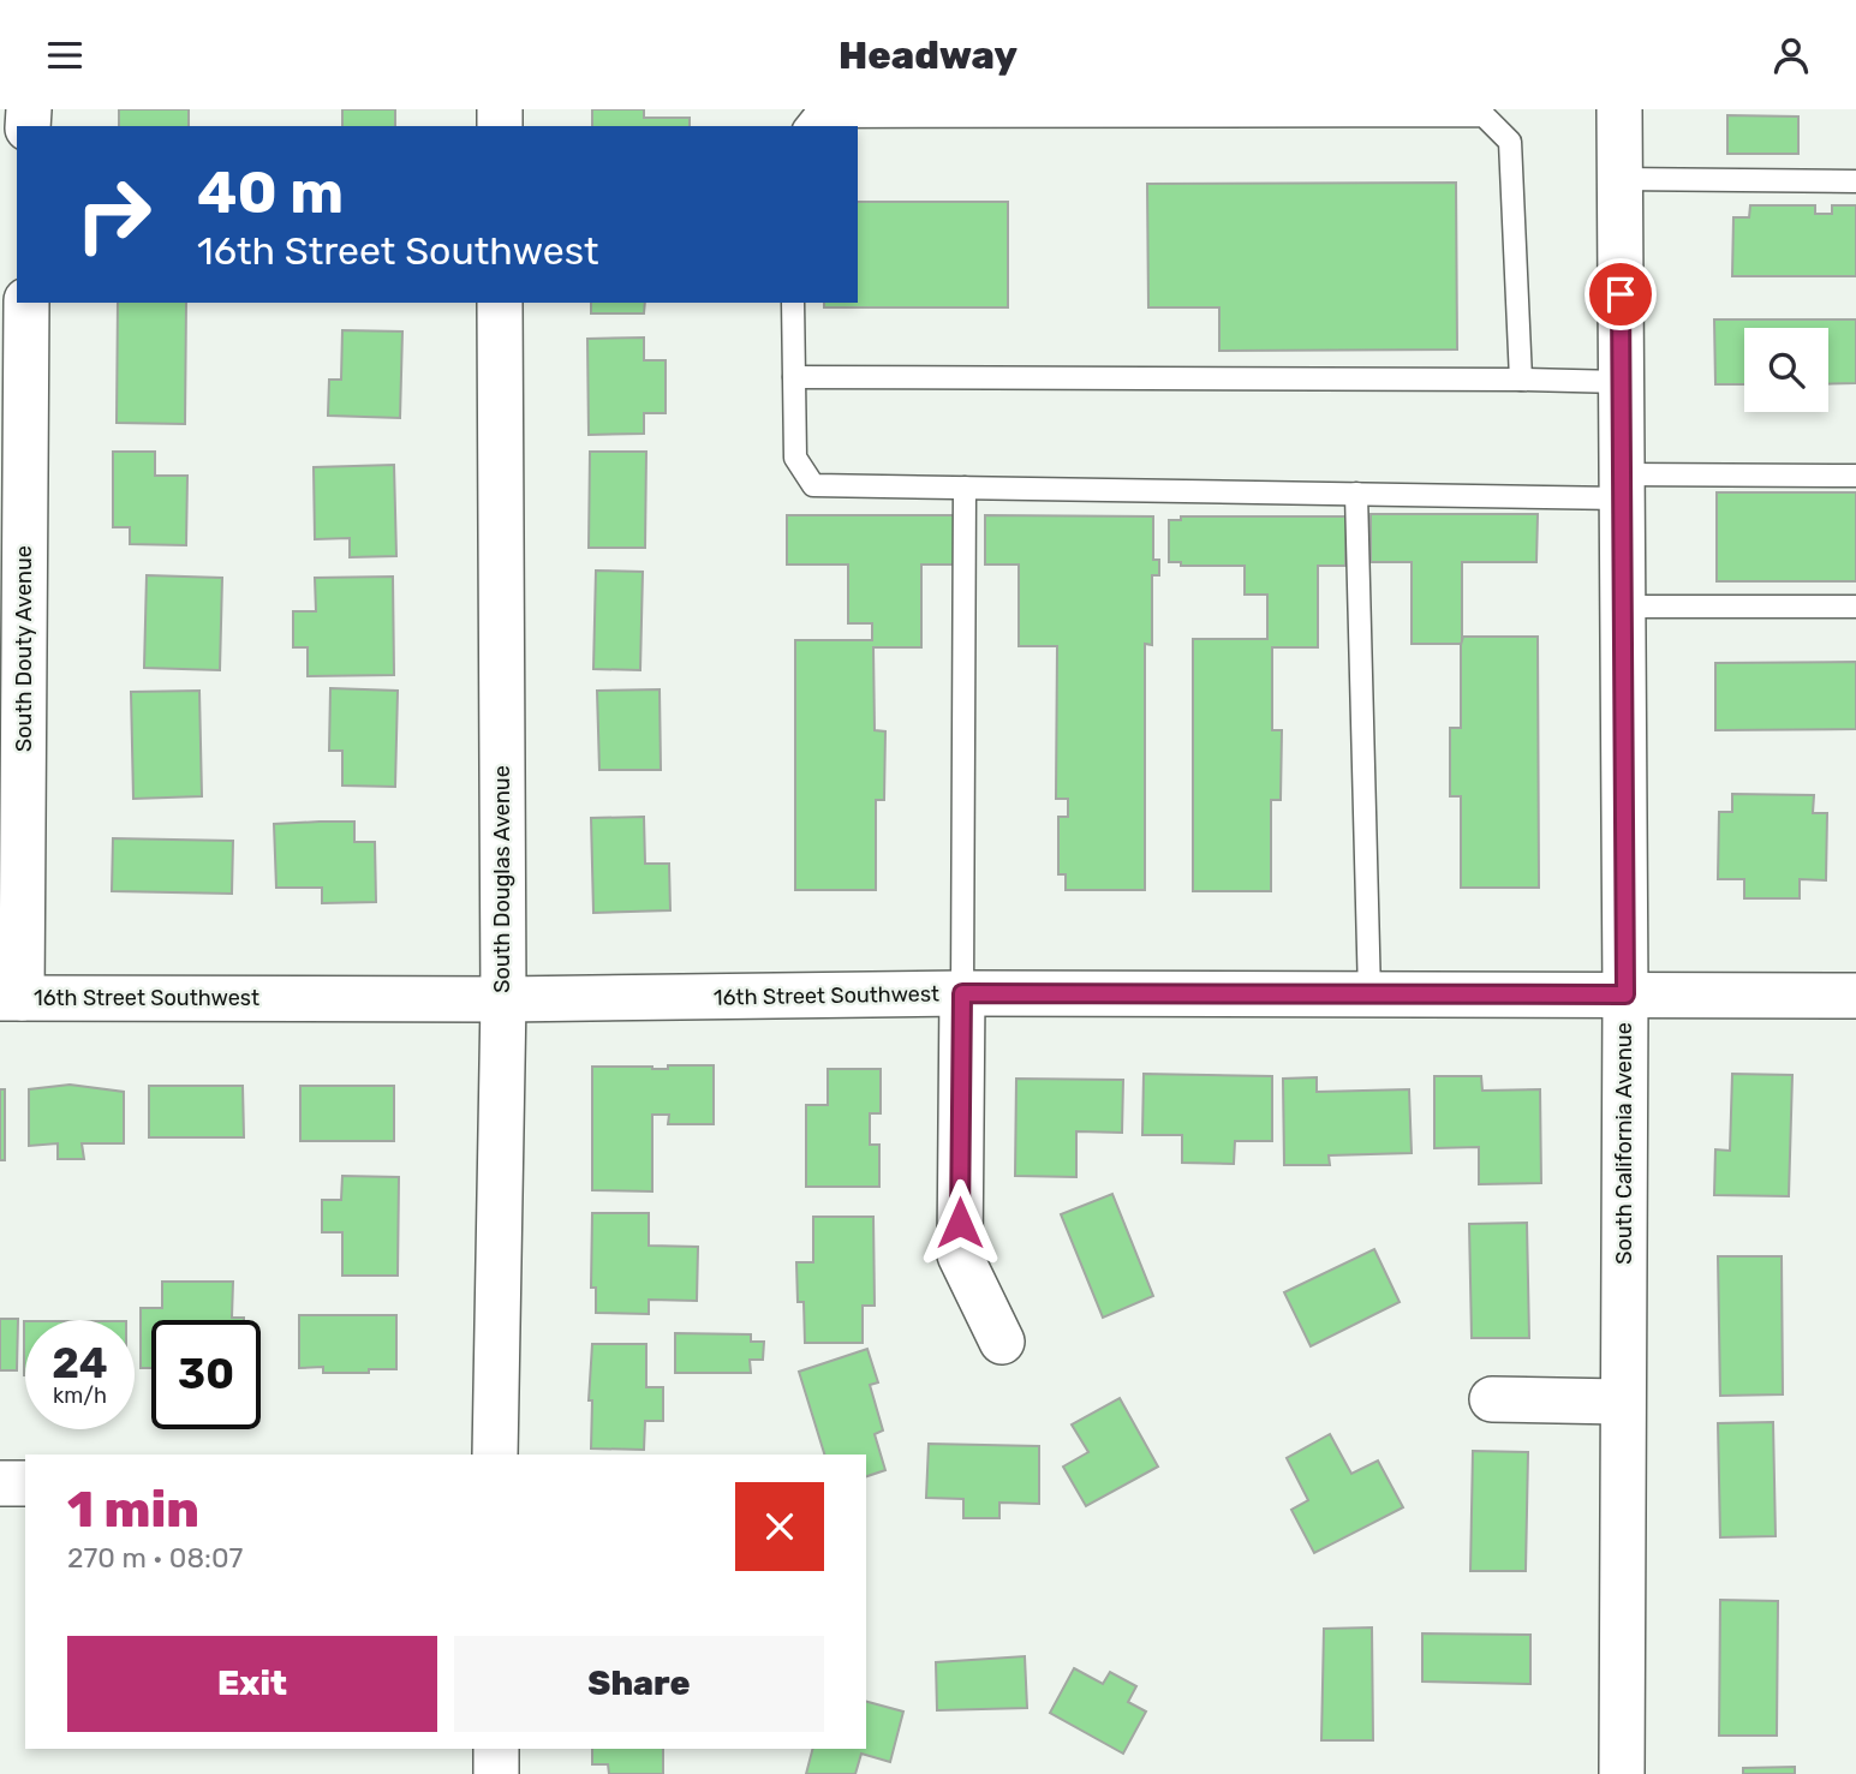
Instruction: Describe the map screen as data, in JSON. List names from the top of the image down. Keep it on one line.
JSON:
{"streets":{"street":["South Douty Avenue","South Douglas Avenue","16th Street Southwest","South California Avenue"]},"crossings":[["South Douty Avenue","16th Street Southwest"],["South Douglas Avenue","16th Street Southwest"],["16th Street Southwest","South California Avenue"]],"page":{"header":"Headway","turn":["40 m","16th Street Southwest"],"speed":"24 km/h","limit":"30","heading":["1 min","270 m · 08:07"],"buttons":["Exit","Share"]}}
